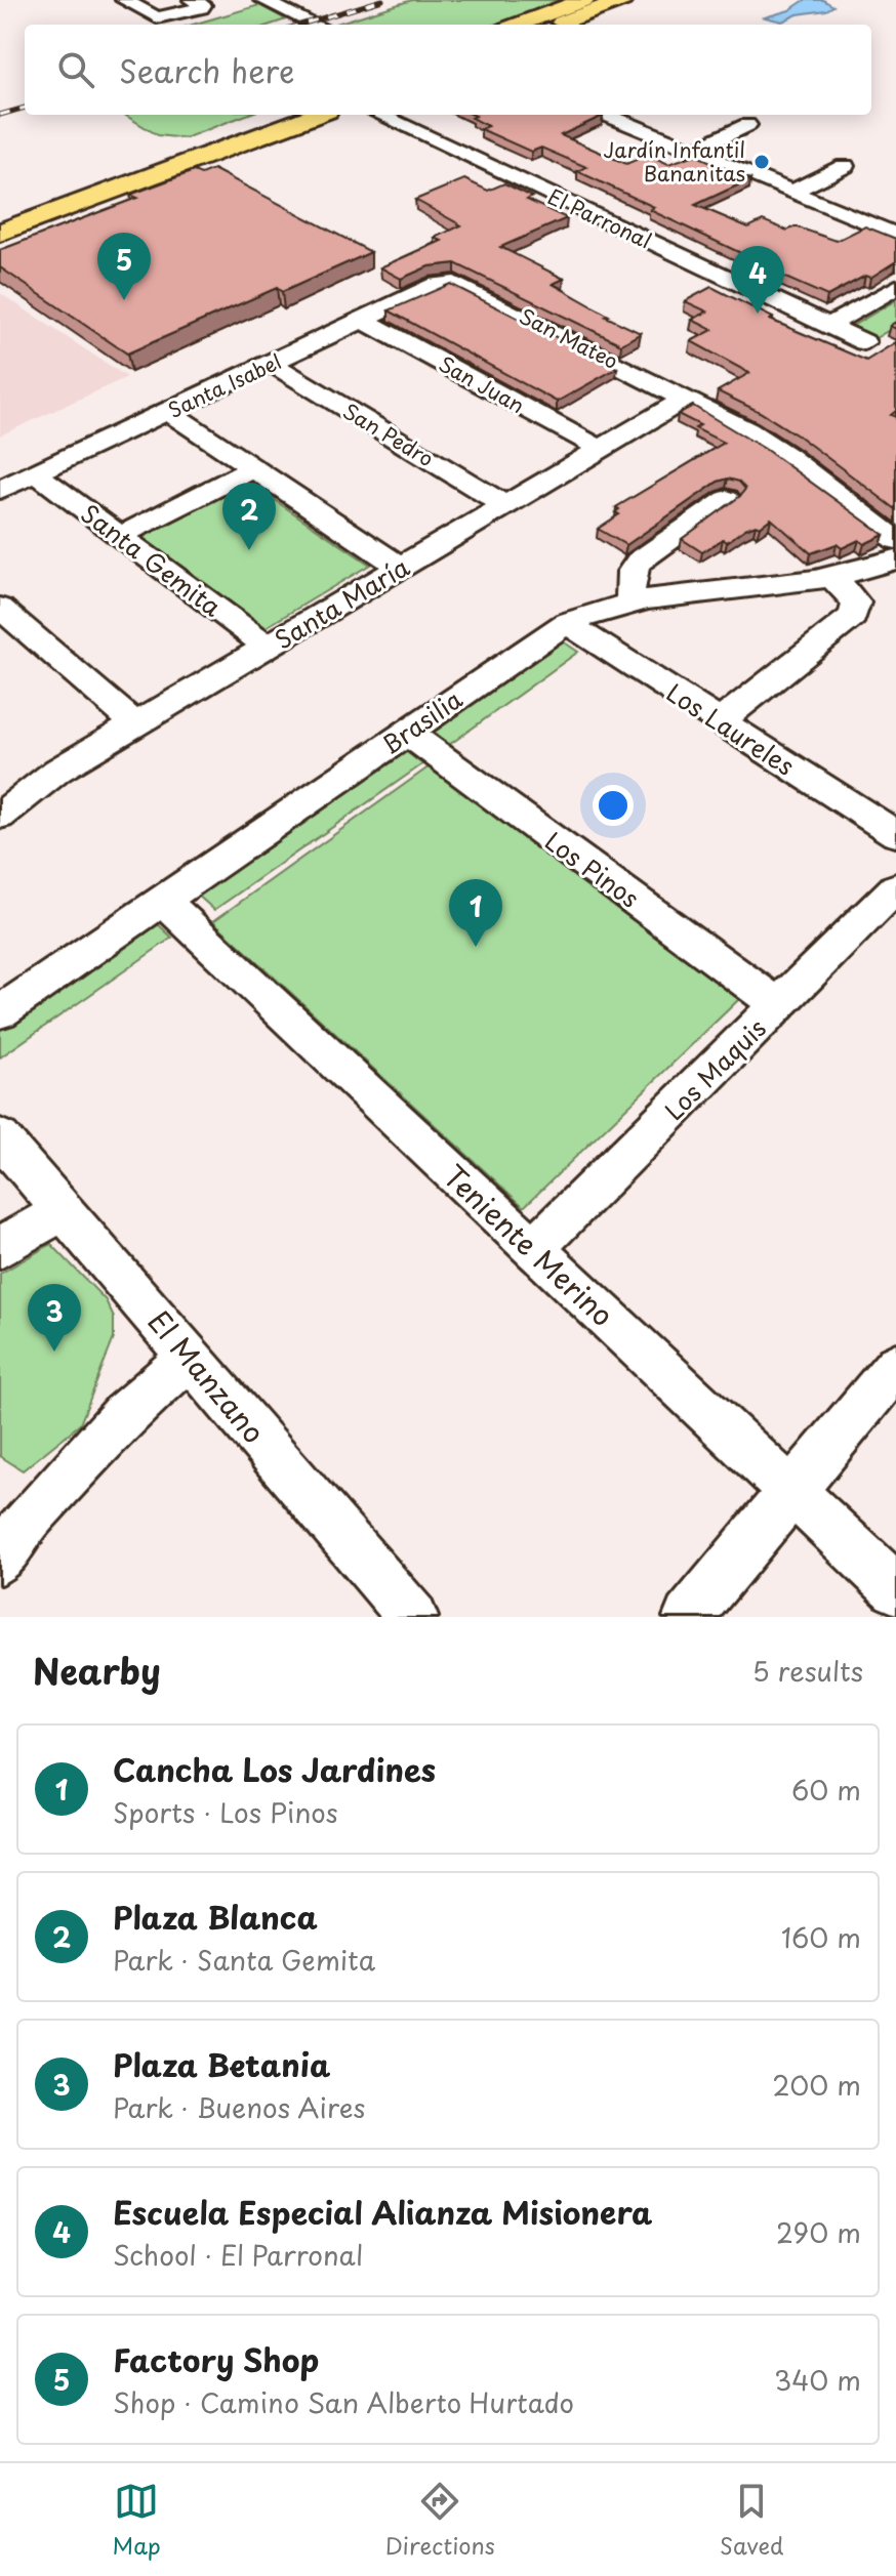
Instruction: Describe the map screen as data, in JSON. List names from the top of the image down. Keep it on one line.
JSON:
{"streets":{"street":["El Parronal","San Mateo","San Juan","Santa Isabel","San Pedro","Santa Gemita","Santa María","Brasilia","Los Laureles","Los Pinos","Los Maquis","Teniente Merino","El Manzano"]},"crossings":[["San Mateo","Santa Isabel"],["San Mateo","Santa María"],["San Juan","Santa Isabel"],["San Juan","Santa María"],["Santa Isabel","San Pedro"],["Santa Isabel","Santa Gemita"],["San Pedro","Santa María"],["Santa Gemita","Santa María"],["Brasilia","Los Laureles"],["Brasilia","Los Pinos"],["Brasilia","Teniente Merino"],["Los Pinos","Los Maquis"],["Los Maquis","Teniente Merino"]],"places":["Jardín Infantil Bananitas"],"page":{"search":"Search here","pins":["5","4","2","1","3"],"heading":["Nearby","5 results"],"list":[{"mark":"1","name":"Cancha Los Jardines","note":"Sports · Los Pinos","value":"60 m"},{"mark":"2","name":"Plaza Blanca","note":"Park · Santa Gemita","value":"160 m"},{"mark":"3","name":"Plaza Betania","note":"Park · Buenos Aires","value":"200 m"},{"mark":"4","name":"Escuela Especial Alianza Misionera","note":"School · El Parronal","value":"290 m"},{"mark":"5","name":"Factory Shop","note":"Shop · Camino San Alberto Hurtado","value":"340 m"}],"nav":["Map","Directions","Saved"]}}
